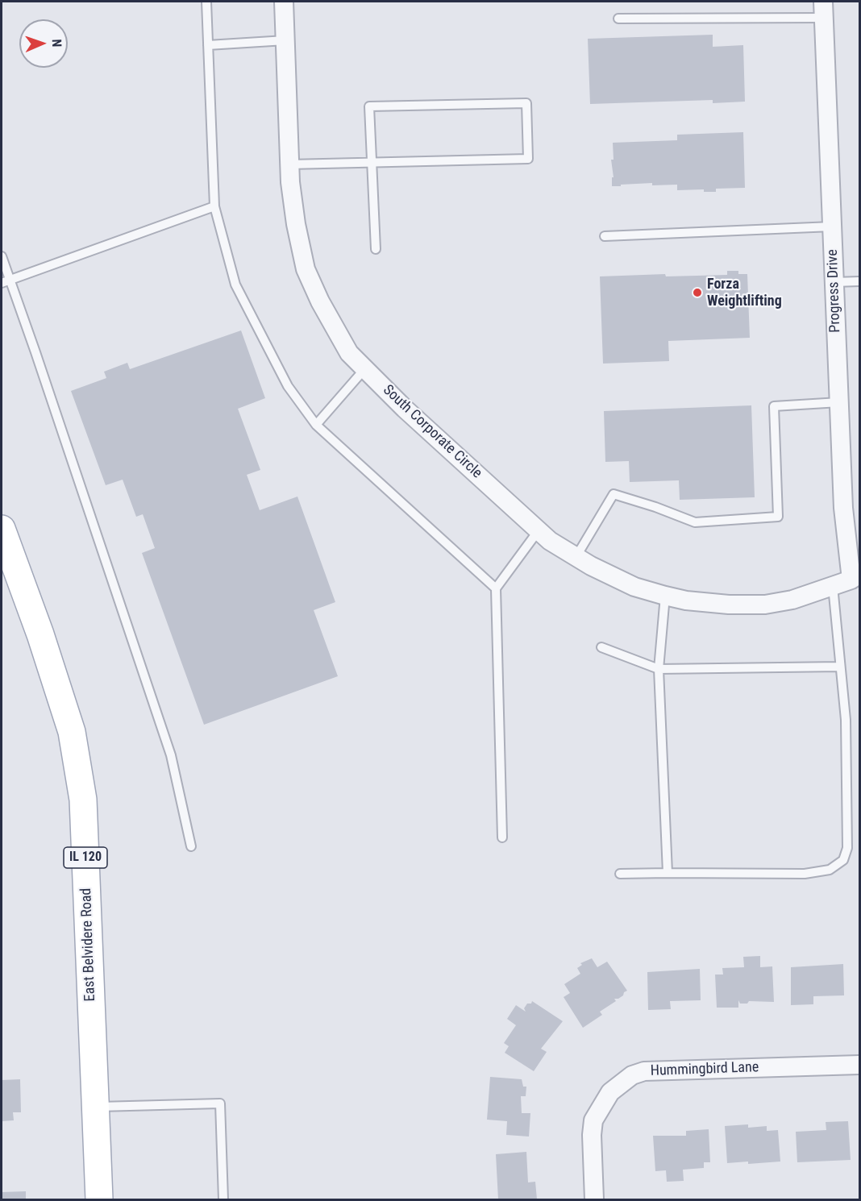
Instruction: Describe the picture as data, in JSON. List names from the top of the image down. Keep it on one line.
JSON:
{"streets":{"main road":["IL 120","East Belvidere Road"],"street":["Progress Drive","South Corporate Circle","Hummingbird Lane"]},"crossings":[["Progress Drive","South Corporate Circle"]],"places":["Forza Weightlifting"],"north":"right"}
